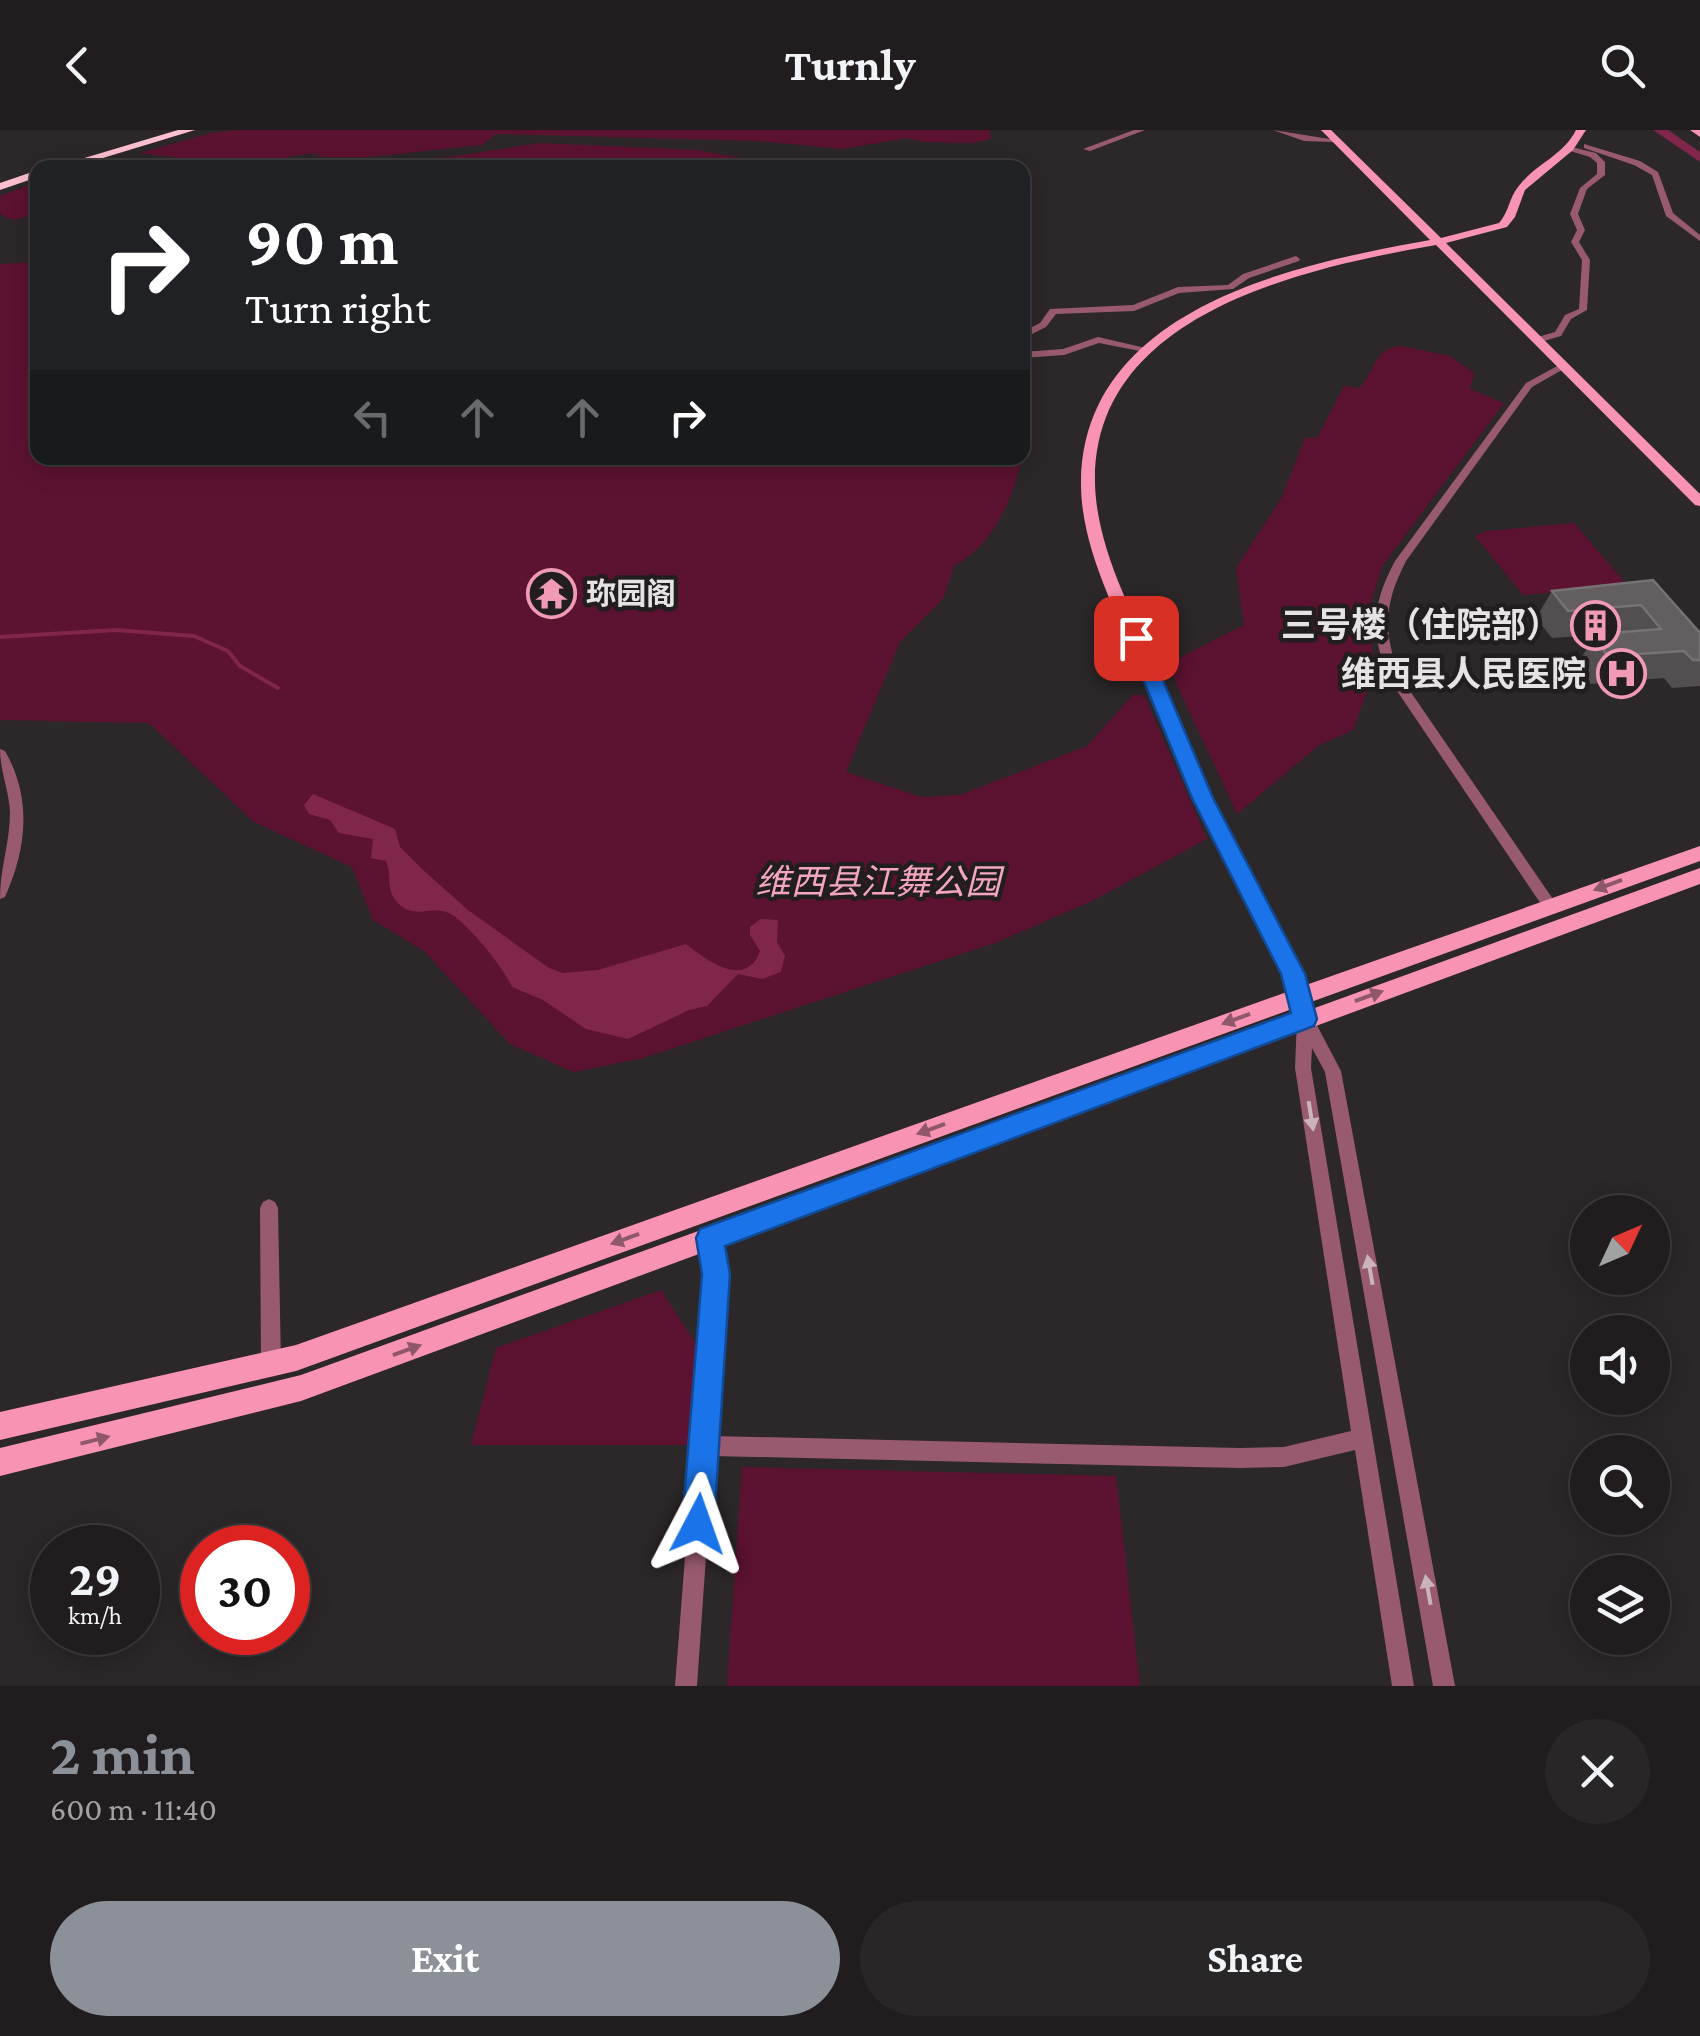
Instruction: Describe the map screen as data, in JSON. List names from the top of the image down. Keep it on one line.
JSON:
{"parks":["维西县江舞公园"],"places":{"temple":["珎园阁"],"building":["三号楼（住院部）"],"hospital":["维西县人民医院"]},"north":"top right","page":{"header":"Turnly","turn":["90 m","Turn right"],"speed":"29 km/h","limit":"30","heading":["2 min","600 m · 11:40"],"buttons":["Exit","Share"]}}
